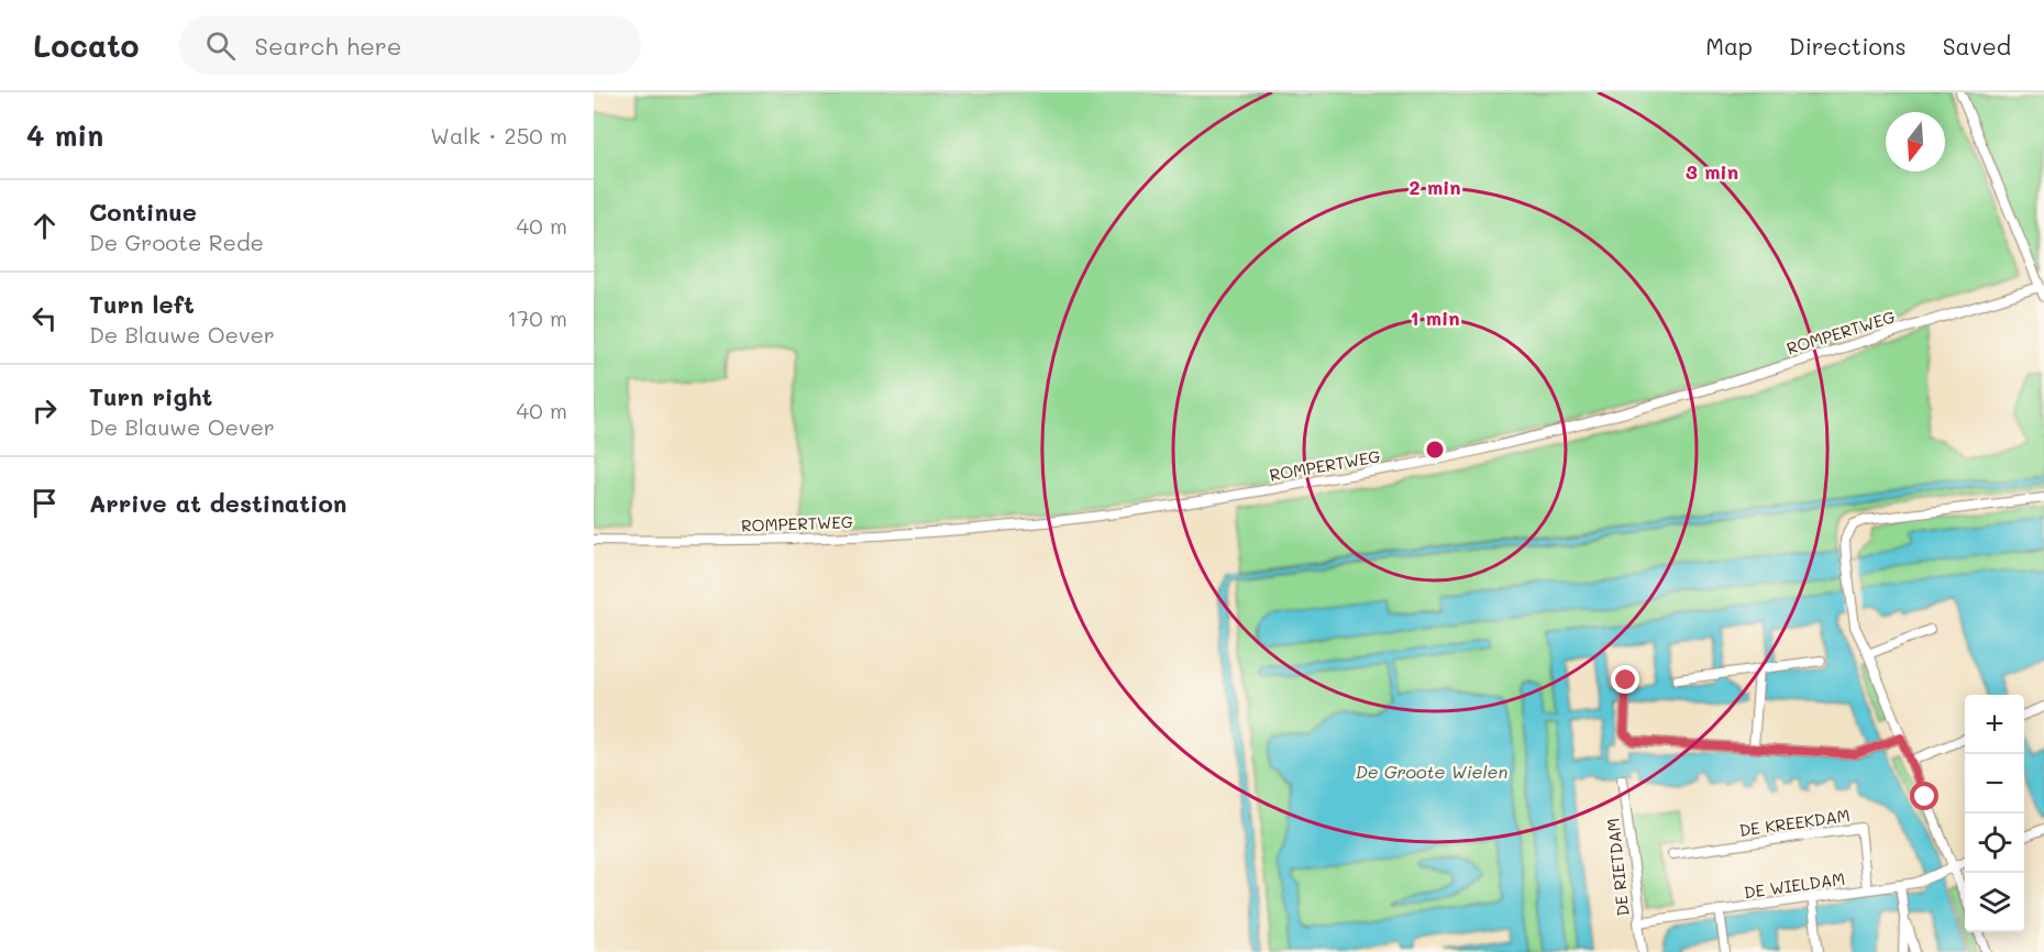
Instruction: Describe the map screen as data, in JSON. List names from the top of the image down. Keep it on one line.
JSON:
{"streets":{"street":["ROMPERTWEG","DE KREEKDAM","DE RIETDAM","DE WIELDAM"]},"crossings":[["DE KREEKDAM","DE WIELDAM"],["DE RIETDAM","DE WIELDAM"]],"water":["De Groote Wielen"],"north":"bottom","page":{"header":"Locato","search":"Search here","nav":["Map","Directions","Saved"],"heading":["4 min","Walk · 250 m"],"list":[["Continue","De Groote Rede","40 m"],["Turn left","De Blauwe Oever","170 m"],["Turn right","De Blauwe Oever","40 m"],"Arrive at destination"],"map_buttons":["+","−"]},"rings":["3 min","2 min","1 min"]}
